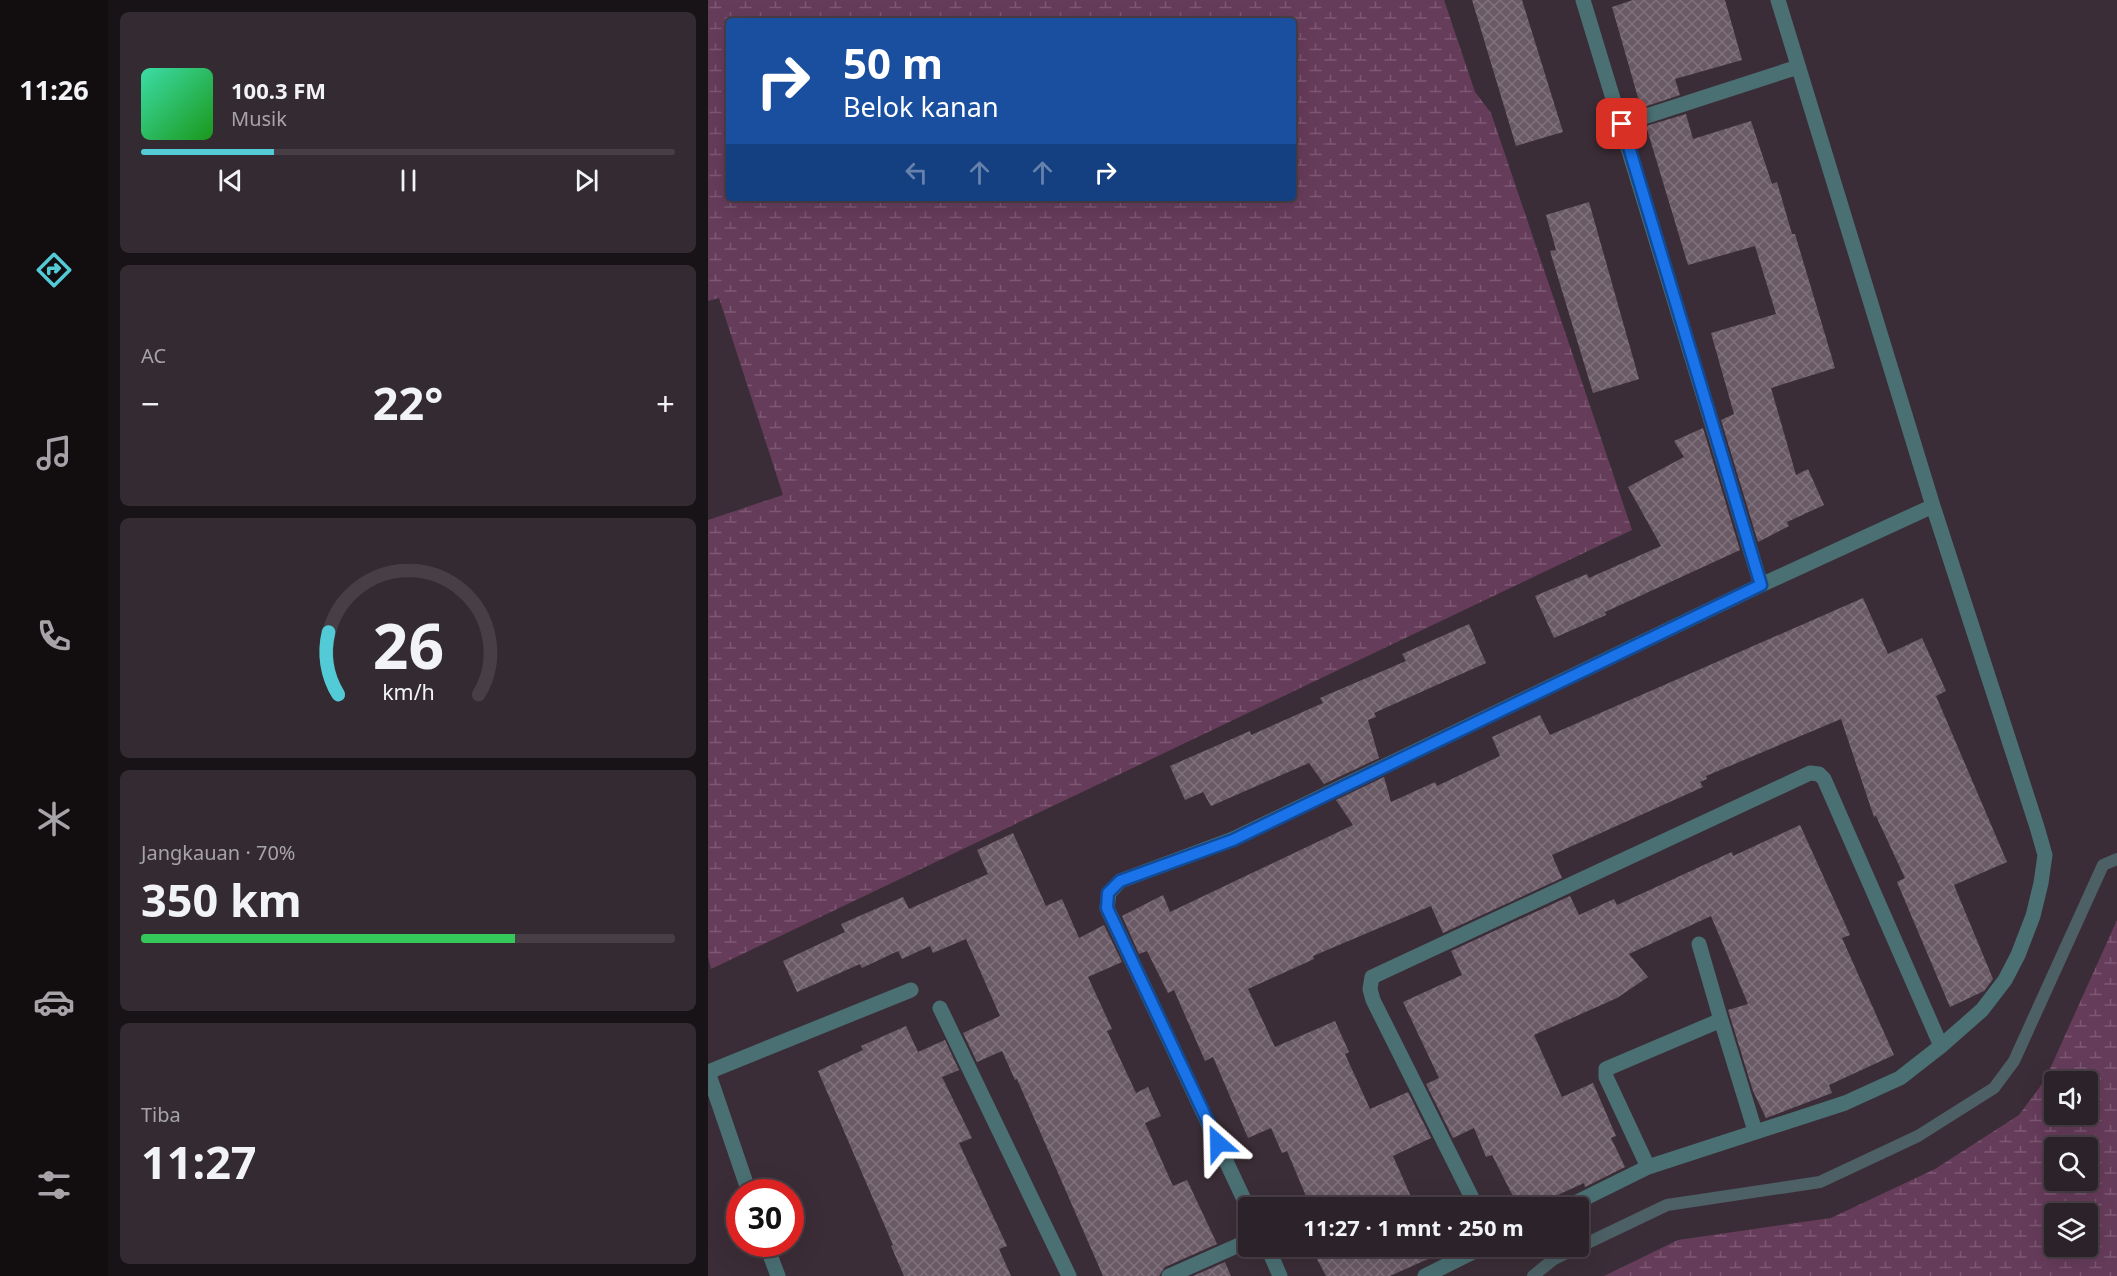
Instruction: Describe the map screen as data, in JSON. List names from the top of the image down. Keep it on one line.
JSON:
{"page":{"tabs":"11:26","turn":["50 m","Belok kanan"],"song":["100.3 FM","Musik"],"tile":["AC",["Jangkauan · 70%","350 km"],["Tiba","11:27"]],"heat":["−","22°","+"],"limit":"30","trip":"11:27 · 1 mnt · 250 m","gauge":["26","km/h"]}}
